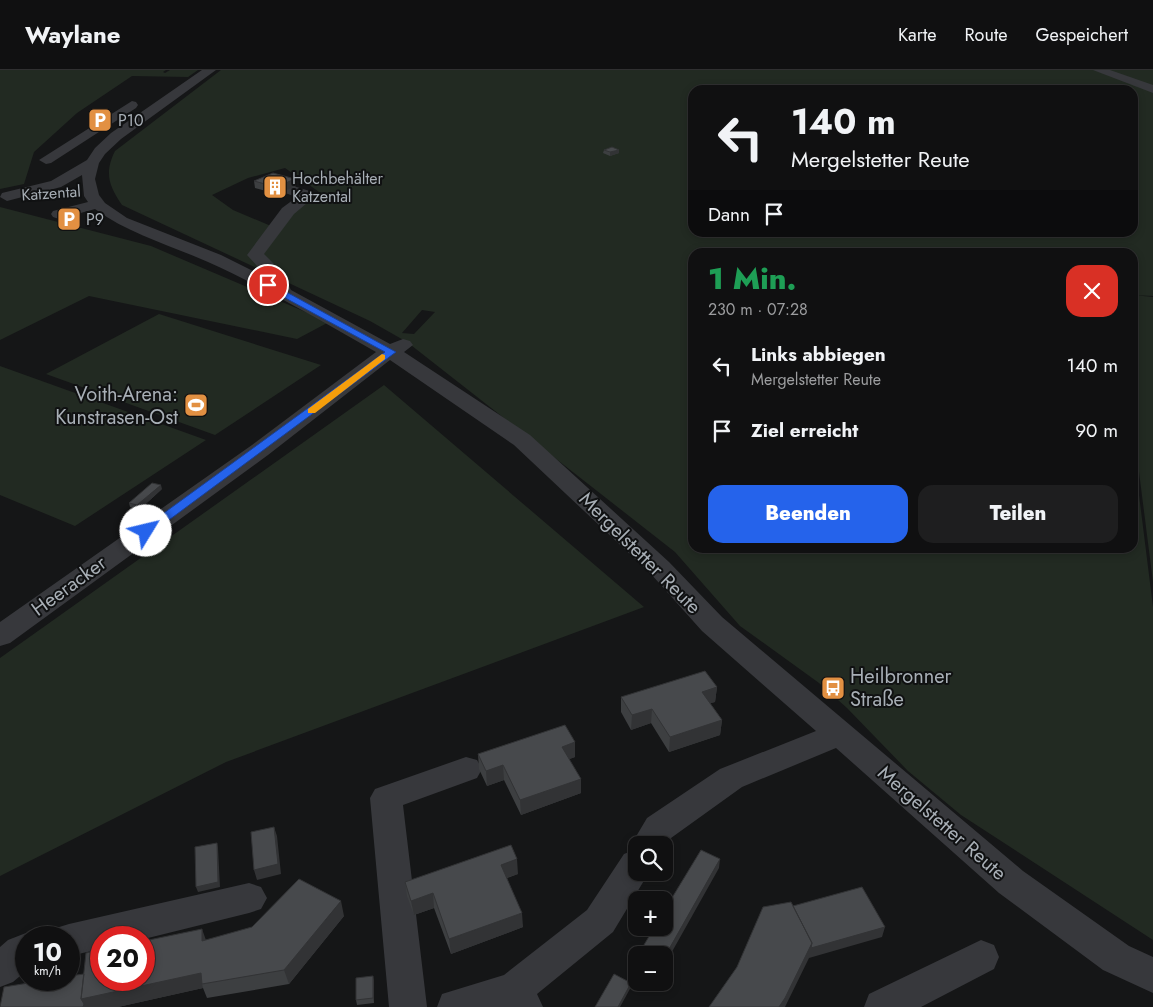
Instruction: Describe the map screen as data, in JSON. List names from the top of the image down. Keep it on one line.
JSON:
{"streets":{"street":["Katzental","Mergelstetter Reute","Heeracker"]},"crossings":[["Katzental","Mergelstetter Reute"],["Mergelstetter Reute","Heeracker"]],"places":{"parking":["P10","P9"],"building":["Hochbehälter Katzental"],"sports":["Voith-Arena: Kunstrasen-Ost"],"bus stop":["Heilbronner Straße"]},"page":{"header":"Waylane","nav":["Karte","Route","Gespeichert"],"turn":["140 m","Mergelstetter Reute"],"then":"Dann","heading":["1 Min.","230 m · 07:28"],"list":[{"name":"Links abbiegen","note":"Mergelstetter Reute","value":"140 m"},{"name":"Ziel erreicht","value":"90 m"}],"buttons":["Beenden","Teilen"],"map_buttons":["+","−"],"speed":"10 km/h","limit":"20"}}
